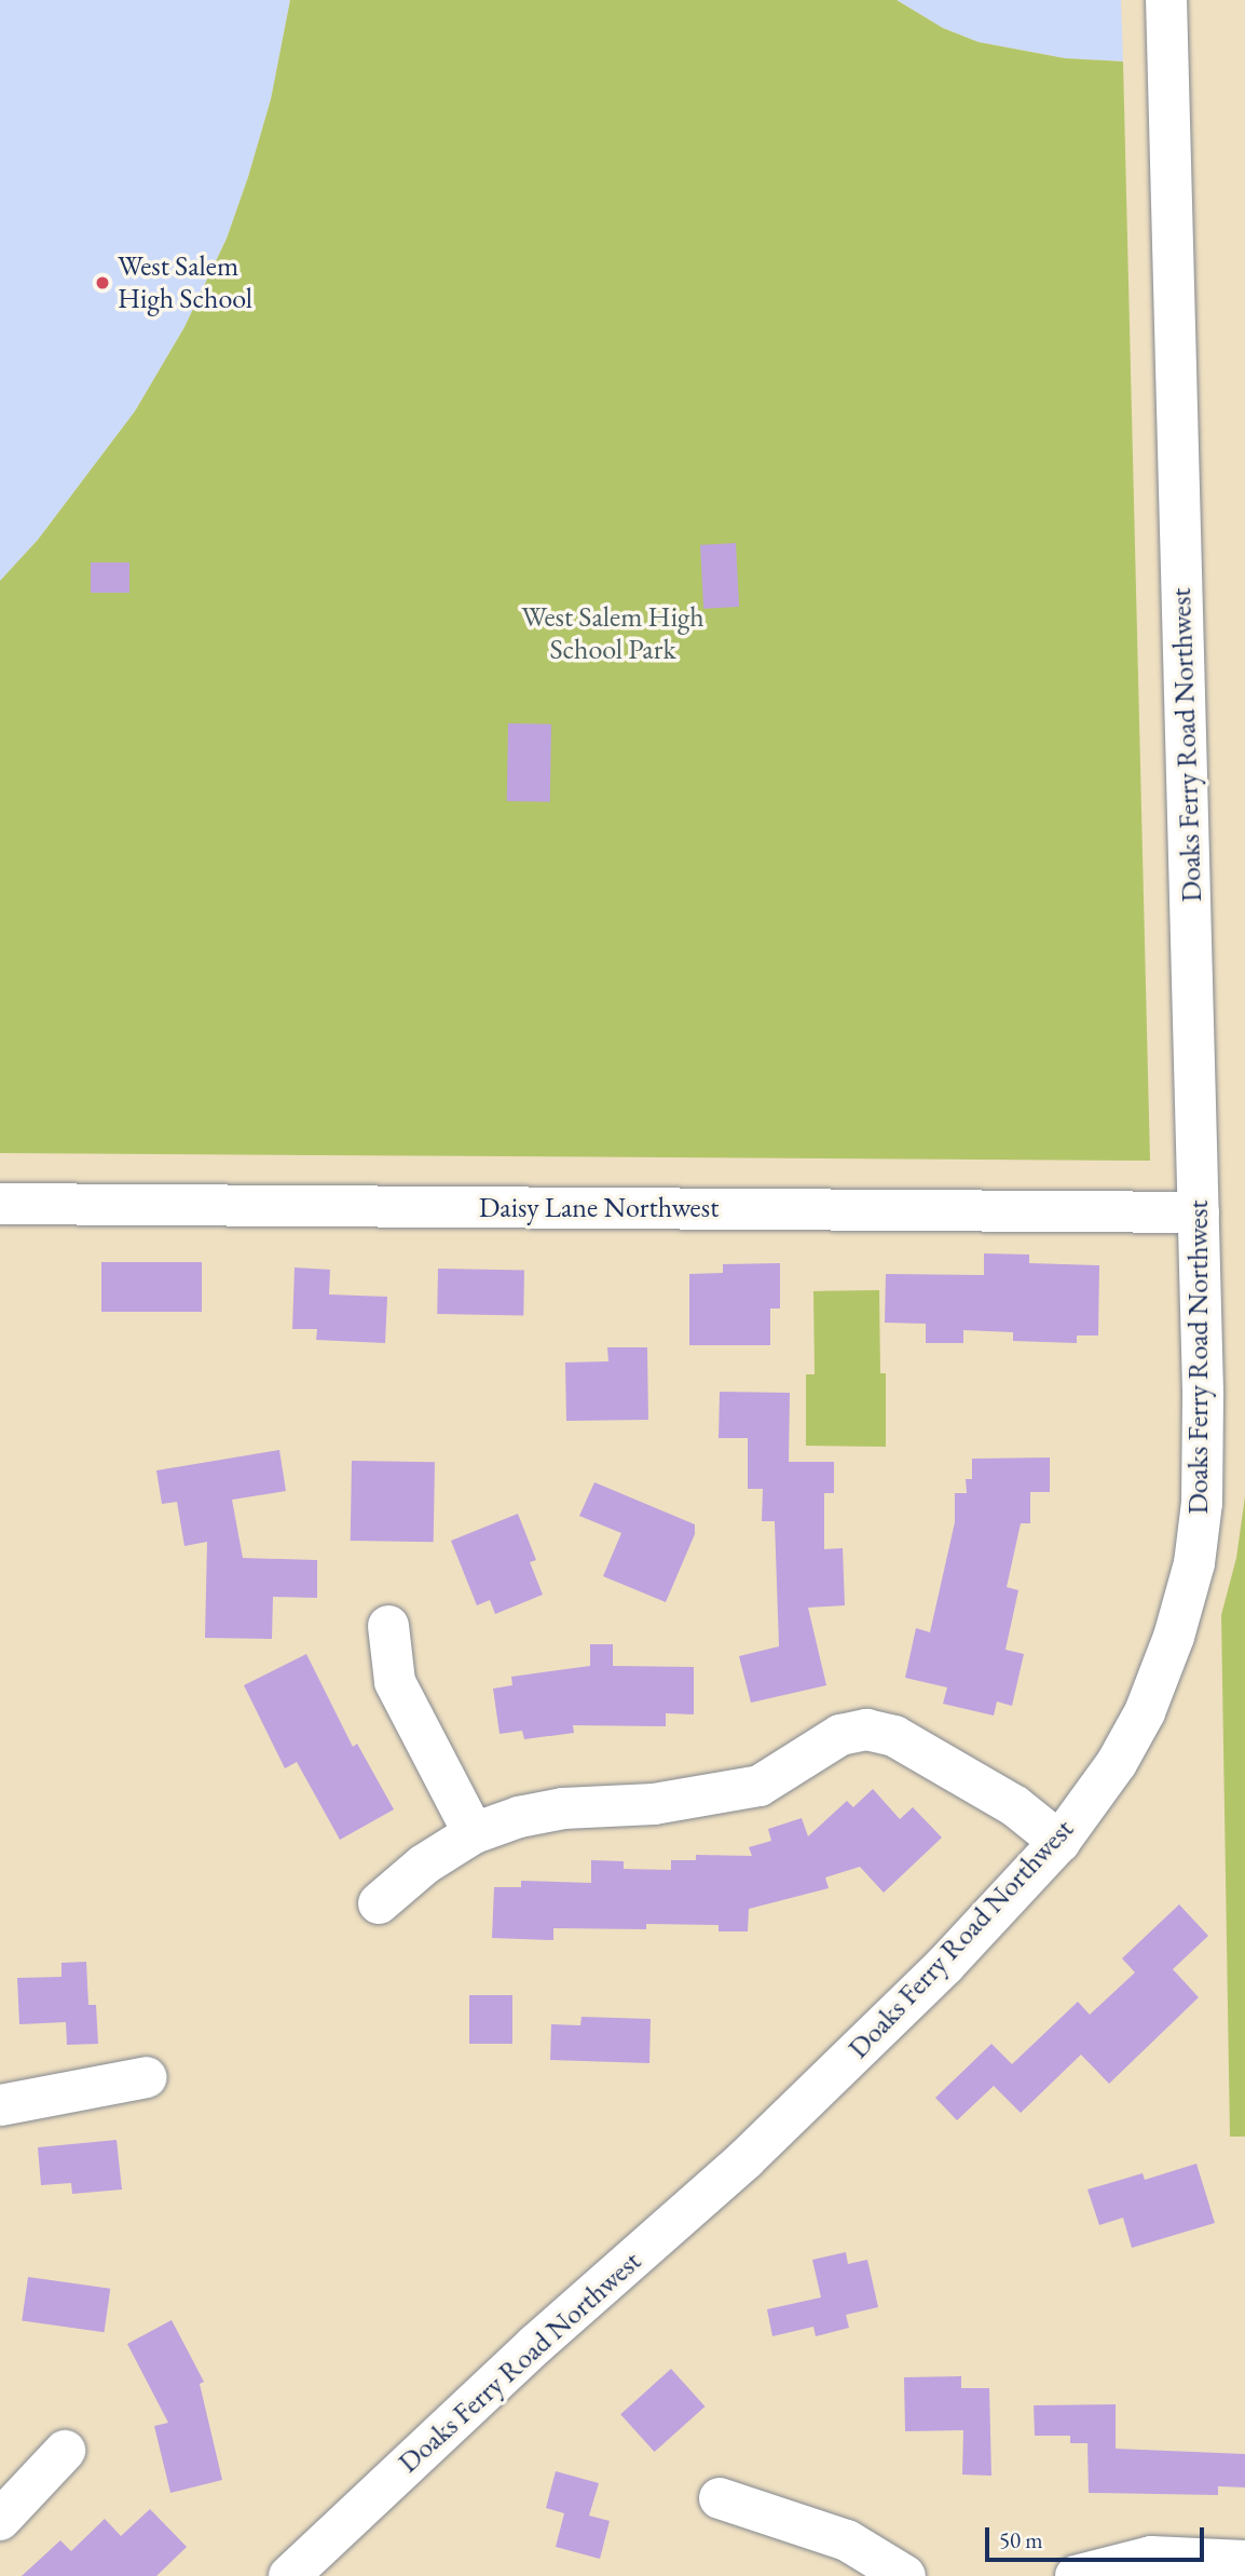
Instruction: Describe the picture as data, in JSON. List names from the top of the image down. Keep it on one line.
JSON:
{"streets":{"main road":["Doaks Ferry Road Northwest","Daisy Lane Northwest"]},"crossings":[["Doaks Ferry Road Northwest","Daisy Lane Northwest"]],"parks":["West Salem High School Park"],"places":["West Salem High School"],"scale_bar":"50 m"}
